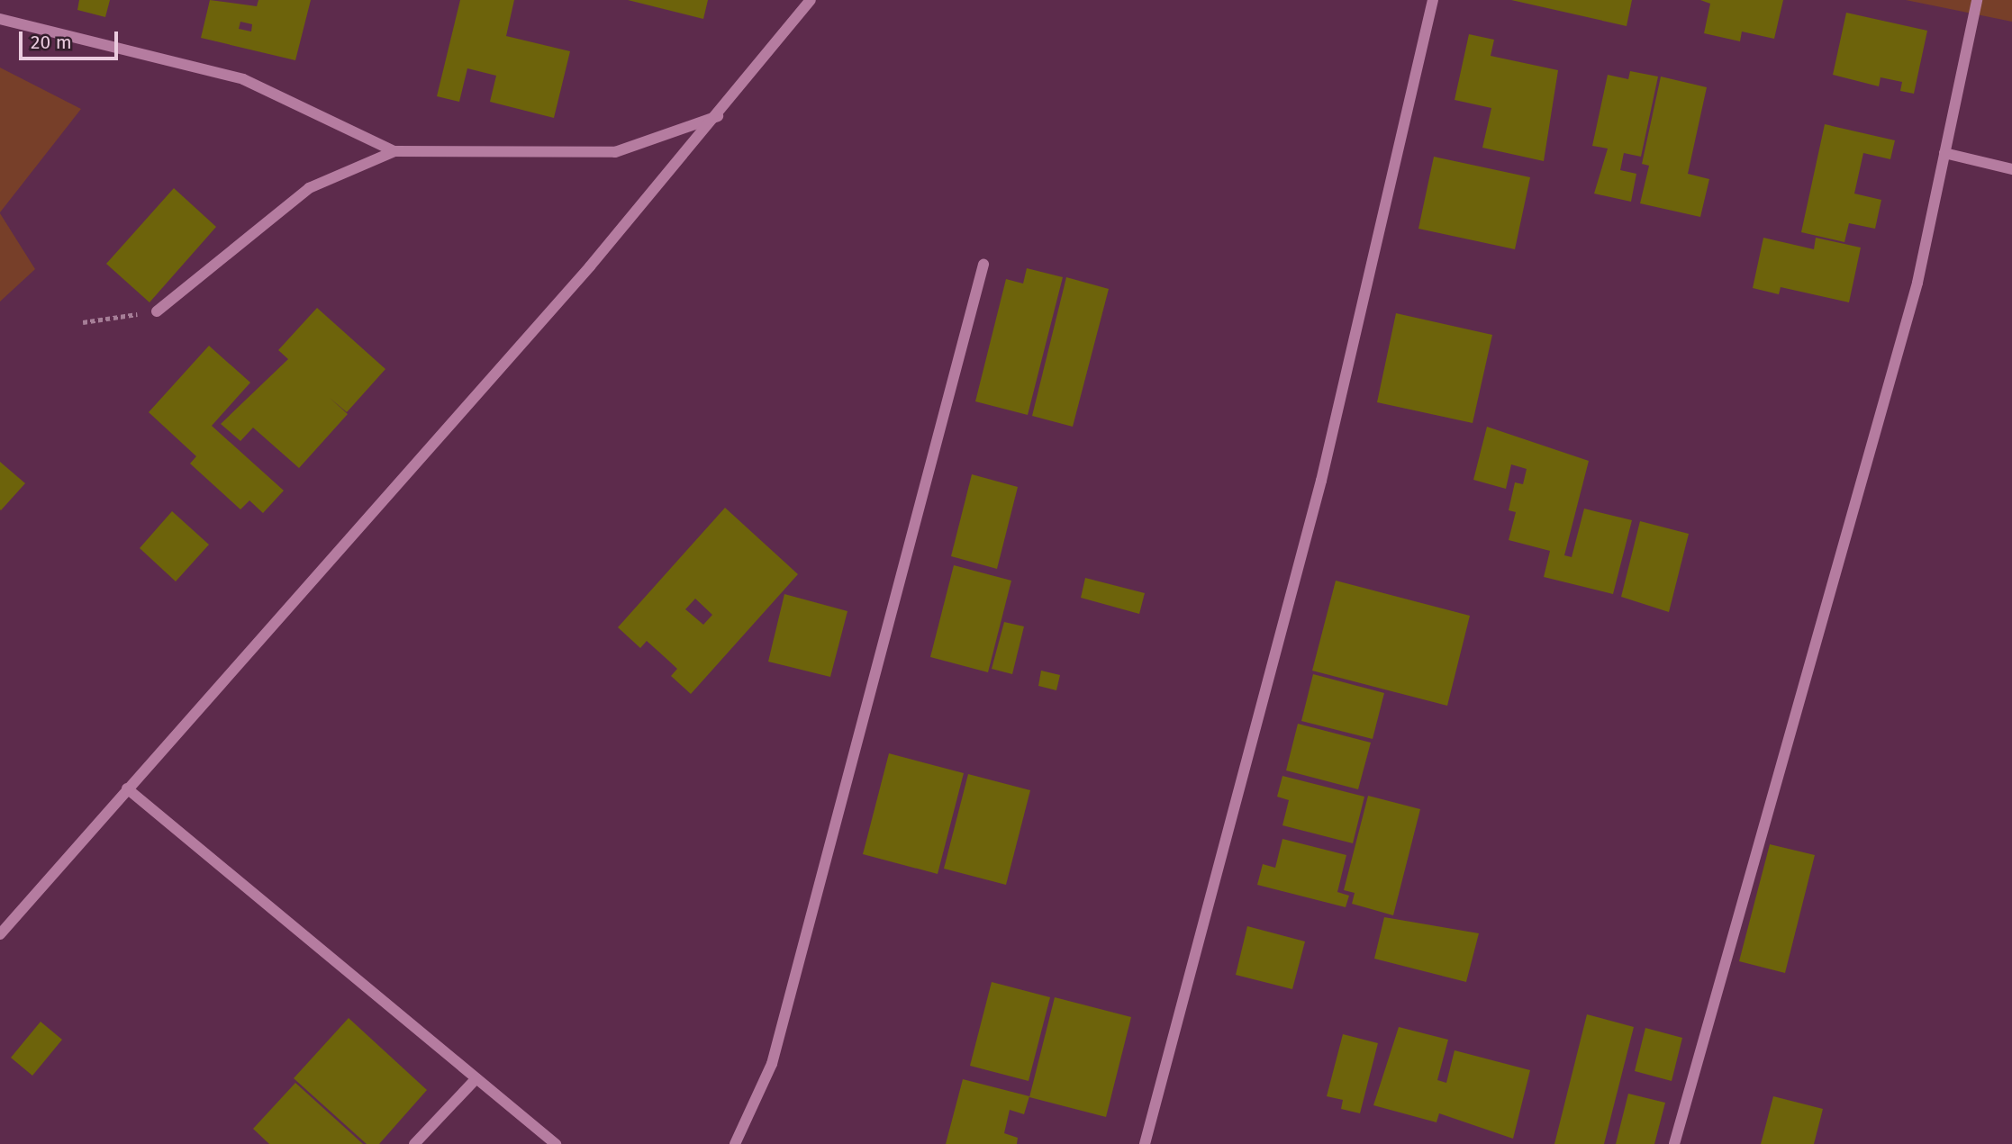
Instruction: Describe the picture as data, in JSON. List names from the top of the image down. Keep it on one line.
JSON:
{"scale_bar":"20 m"}
